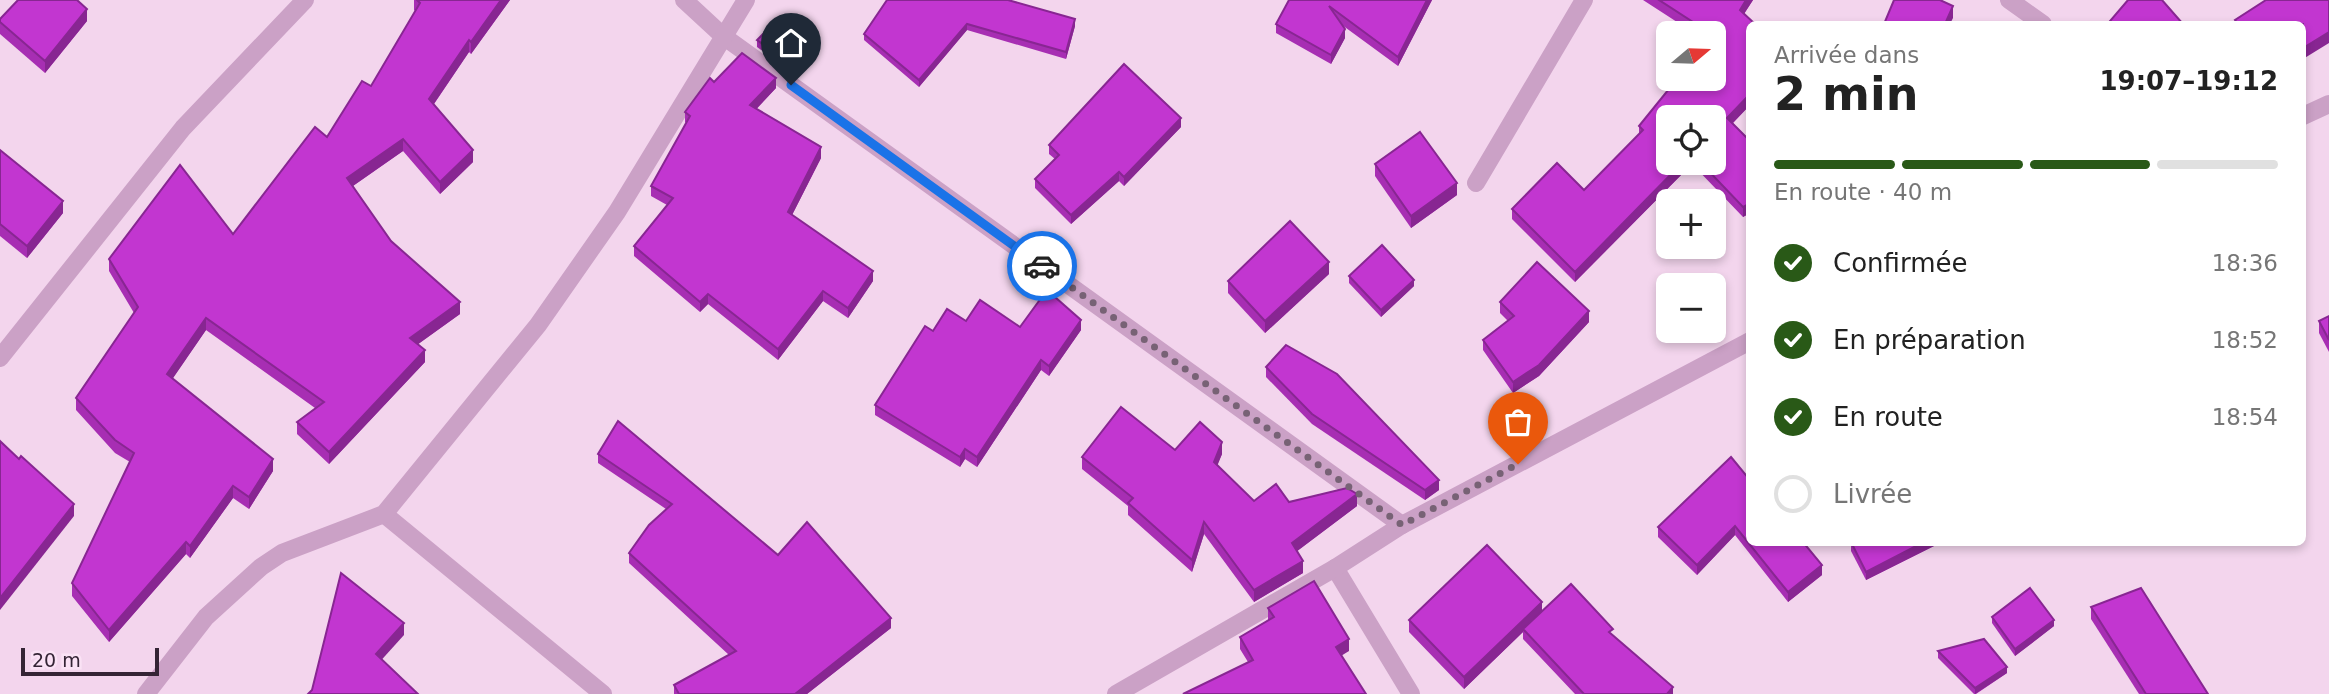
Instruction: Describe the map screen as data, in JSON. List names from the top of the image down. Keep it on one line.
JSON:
{"scale_bar":"20 m","north":"right","page":{"map_buttons":["+","−"],"heading":["2 min","Arrivée dans","19:07–19:12"],"bar":"En route · 40 m","list":[["Confirmée","18:36"],["En préparation","18:52"],["En route","18:54"],"Livrée"],"scale":"20 m"}}
